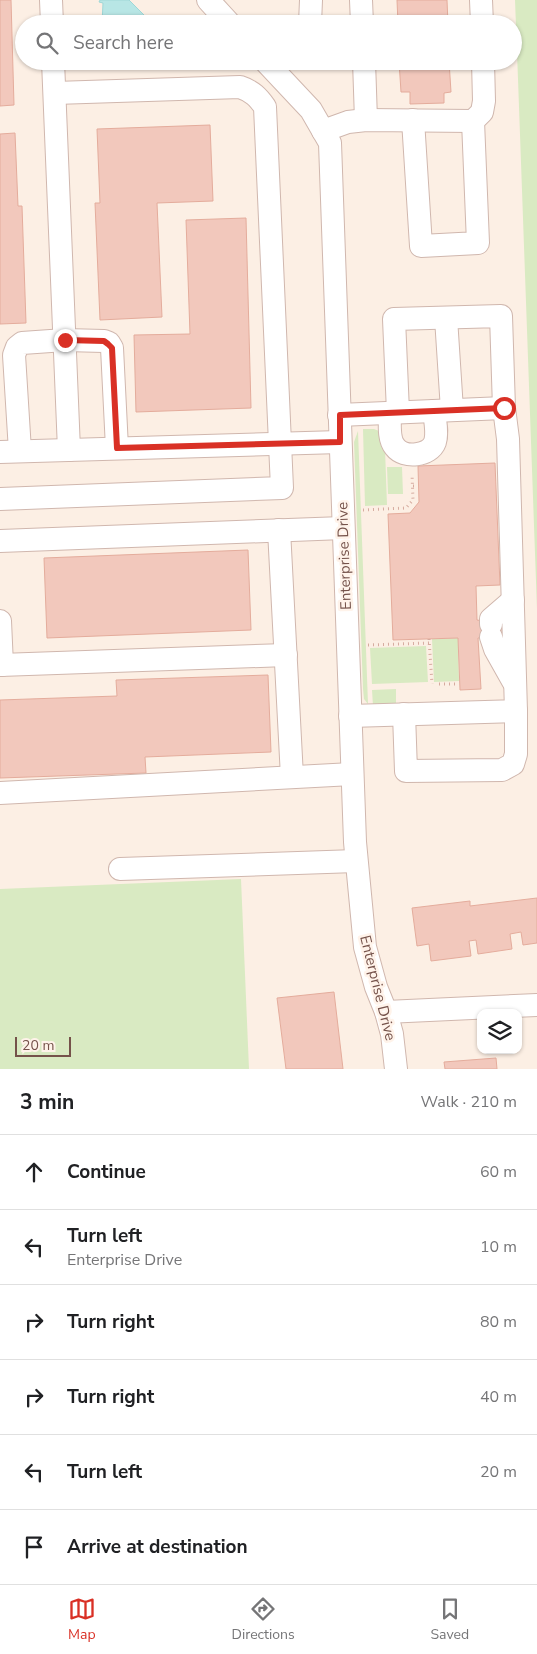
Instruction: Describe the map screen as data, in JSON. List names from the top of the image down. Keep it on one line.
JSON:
{"streets":{"street":["Enterprise Drive"]},"scale_bar":"20 m","page":{"search":"Search here","scale":"20 m","heading":["3 min","Walk · 210 m"],"list":[["Continue","60 m"],["Turn left","Enterprise Drive","10 m"],["Turn right","80 m"],["Turn right","40 m"],["Turn left","20 m"],"Arrive at destination"],"nav":["Map","Directions","Saved"]}}
